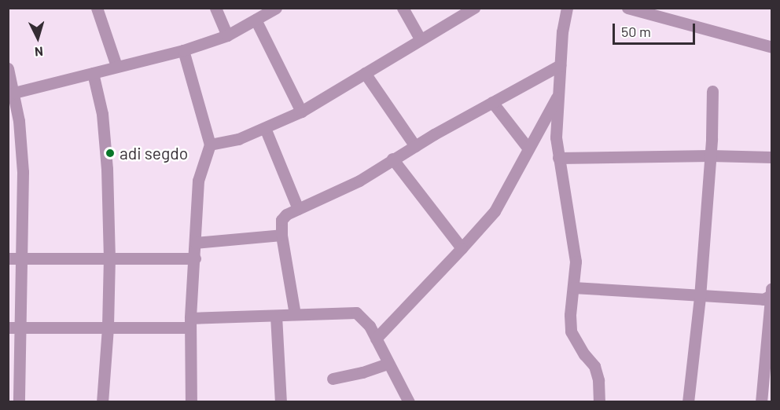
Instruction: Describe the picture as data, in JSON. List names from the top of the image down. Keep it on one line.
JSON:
{"places":["adi segdo"],"scale_bar":"50 m","north":"bottom"}
